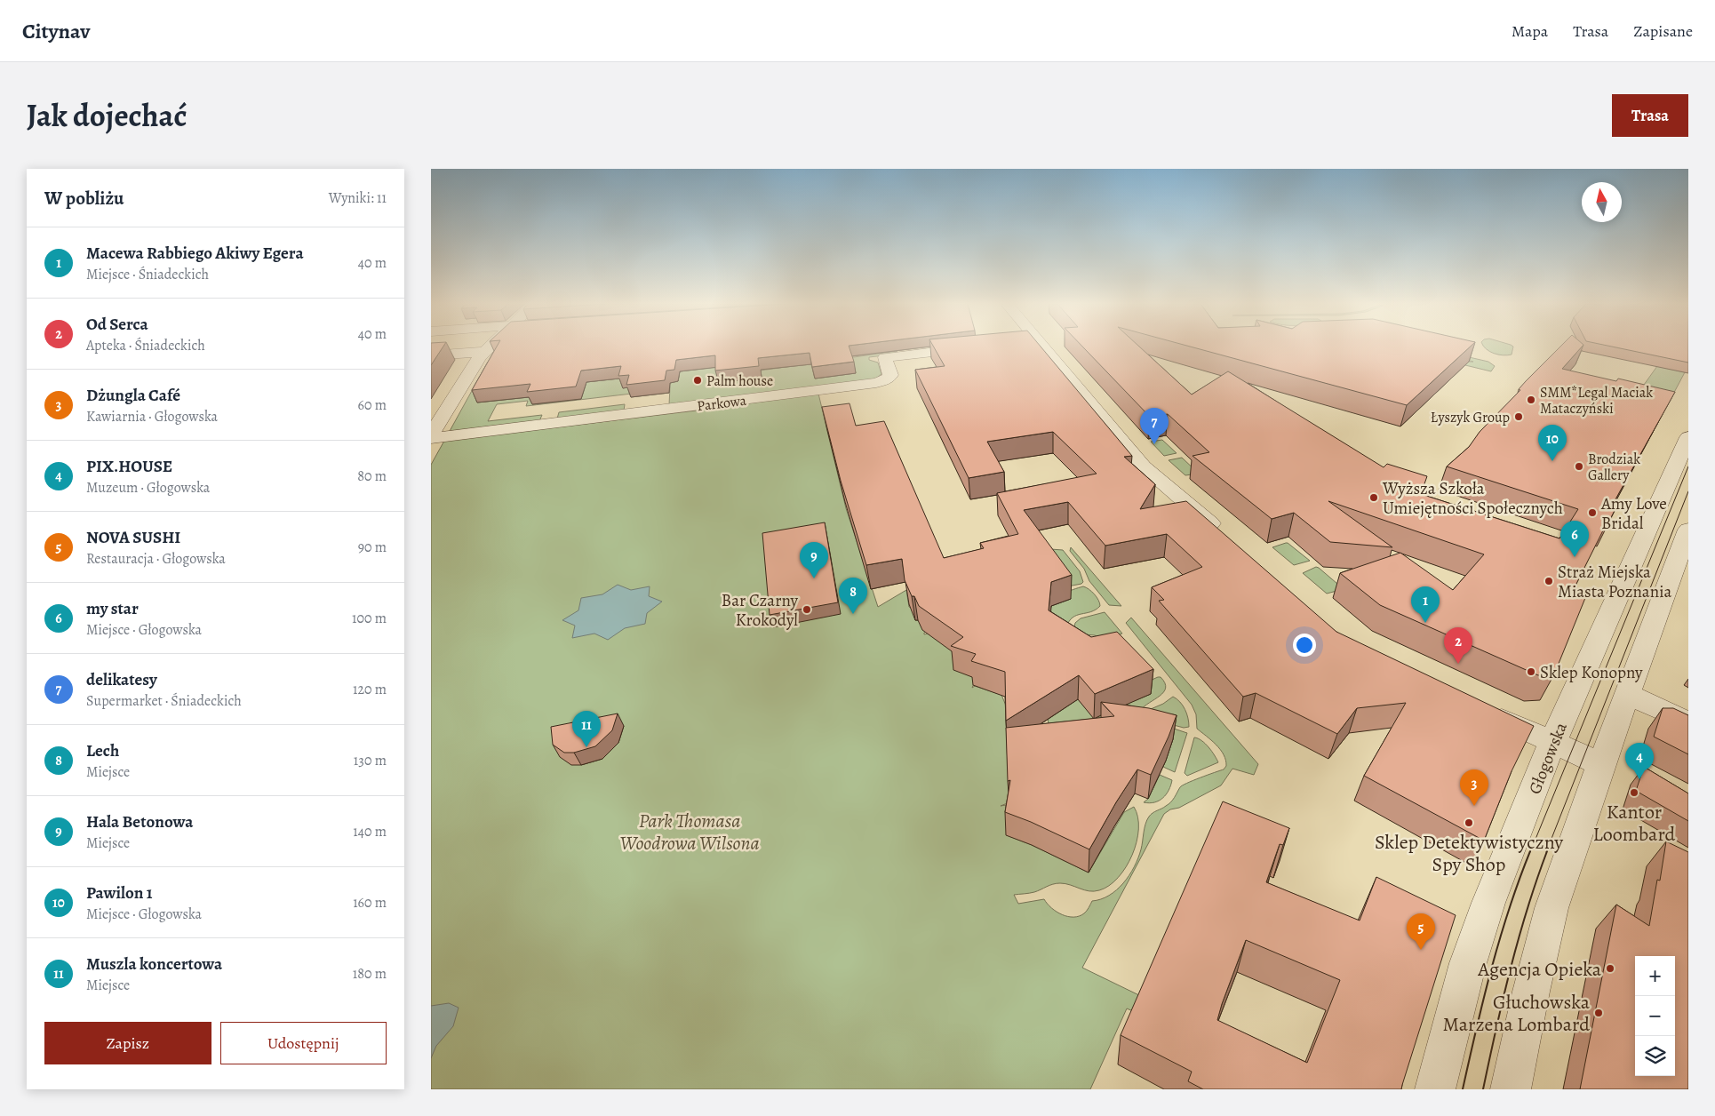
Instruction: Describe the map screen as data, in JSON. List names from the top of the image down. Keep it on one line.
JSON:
{"streets":{"street":["Parkowa","Głogowska"]},"parks":["Park Thomasa Woodrowa Wilsona"],"places":["Palm house","SMM*Legal Maciak Mataczyński","Łyszyk Group","Brodziak Gallery","Wyższa Szkoła Umiejętności Społecznych","Amy Love Bridal","Straż Miejska Miasta Poznania","Bar Czarny Krokodyl","Sklep Konopny","Kantor Loombard","Sklep Detektywistyczny Spy Shop","Agencja Opieka","Głuchowska Marzena Lombard"],"north":"top","page":{"header":"Citynav","nav":["Mapa","Trasa","Zapisane"],"title":"Jak dojechać","buttons":["Trasa",["Zapisz","Udostępnij"]],"heading":["W pobliżu","Wyniki: 11"],"list":[{"mark":"1","name":"Macewa Rabbiego Akiwy Egera","note":"Miejsce · Śniadeckich","value":"40 m"},{"mark":"2","name":"Od Serca","note":"Apteka · Śniadeckich","value":"40 m"},{"mark":"3","name":"Dżungla Café","note":"Kawiarnia · Głogowska","value":"60 m"},{"mark":"4","name":"PIX.HOUSE","note":"Muzeum · Głogowska","value":"80 m"},{"mark":"5","name":"NOVA SUSHI","note":"Restauracja · Głogowska","value":"90 m"},{"mark":"6","name":"my star","note":"Miejsce · Głogowska","value":"100 m"},{"mark":"7","name":"delikatesy","note":"Supermarket · Śniadeckich","value":"120 m"},{"mark":"8","name":"Lech","note":"Miejsce","value":"130 m"},{"mark":"9","name":"Hala Betonowa","note":"Miejsce","value":"140 m"},{"mark":"10","name":"Pawilon 1","note":"Miejsce · Głogowska","value":"160 m"},{"mark":"11","name":"Muszla koncertowa","note":"Miejsce","value":"180 m"}],"pins":["7","10","6","9","8","1","2","11","4","3","5"],"map_buttons":["+","−"]}}
